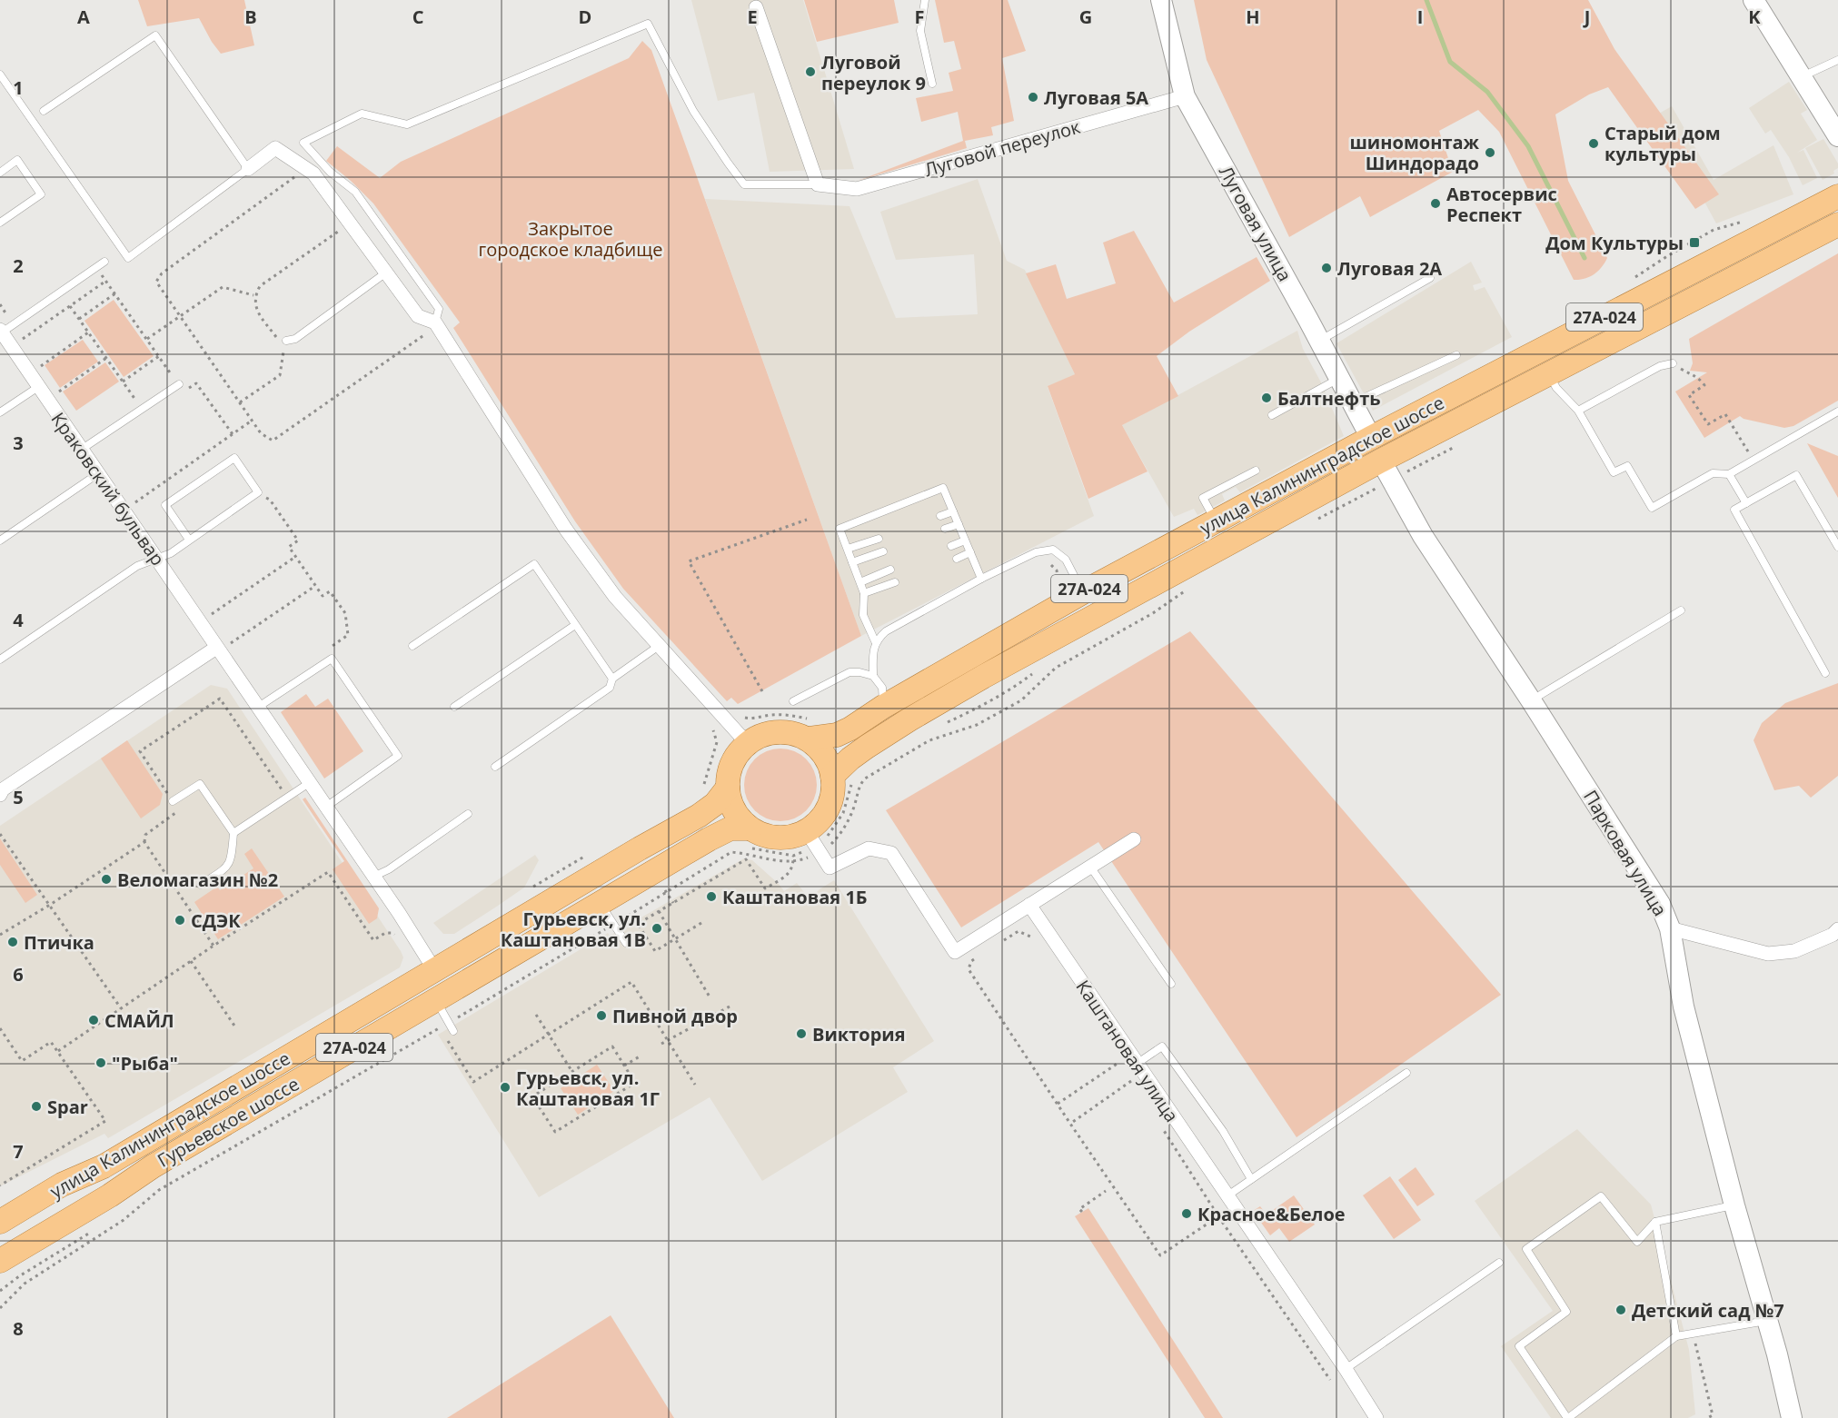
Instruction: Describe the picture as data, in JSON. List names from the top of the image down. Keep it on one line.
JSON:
{"streets":{"main road":["27А-024","улица Калининградское шоссе","Гурьевское шоссе"],"street":["Луговой переулок","Луговая улица","Краковский бульвар","Парковая улица","Каштановая улица"]},"crossings":[["Луговой переулок","Луговая улица"],["Луговая улица","улица Калининградское шоссе"],["27А-024","улица Калининградское шоссе"],["27А-024","Гурьевское шоссе"],["улица Калининградское шоссе","Краковский бульвар"],["улица Калининградское шоссе","Парковая улица"]],"parks":["Закрытое городское кладбище"],"places":{"other":["Луговой переулок 9","Луговая 5А","Старый дом культуры","шиномонтаж Шиндорадо","Автосервис Респект","Луговая 2А","Балтнефть","Веломагазин №2","Каштановая 1Б","СДЭК","Гурьевск, ул. Каштановая 1В","Птичка","Пивной двор","СМАЙЛ","Виктория","\"Рыба\"","Гурьевск, ул. Каштановая 1Г","Spar","Красное&Белое","Детский сад №7"],"transit":["Дом Культуры"]},"grid":{"columns":["A","B","C","D","E","F","G","H","I","J","K"],"rows":["1","2","3","4","5","6","7","8"]}}
